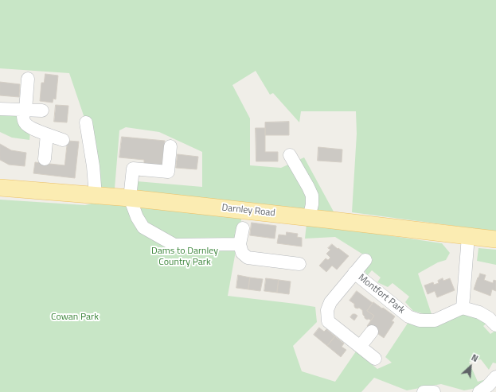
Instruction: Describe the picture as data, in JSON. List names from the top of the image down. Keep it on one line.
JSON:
{"streets":{"main road":["Darnley Road"],"street":["Montfort Park"]},"parks":["Dams to Darnley Country Park","Cowan Park"],"north":"top right"}
